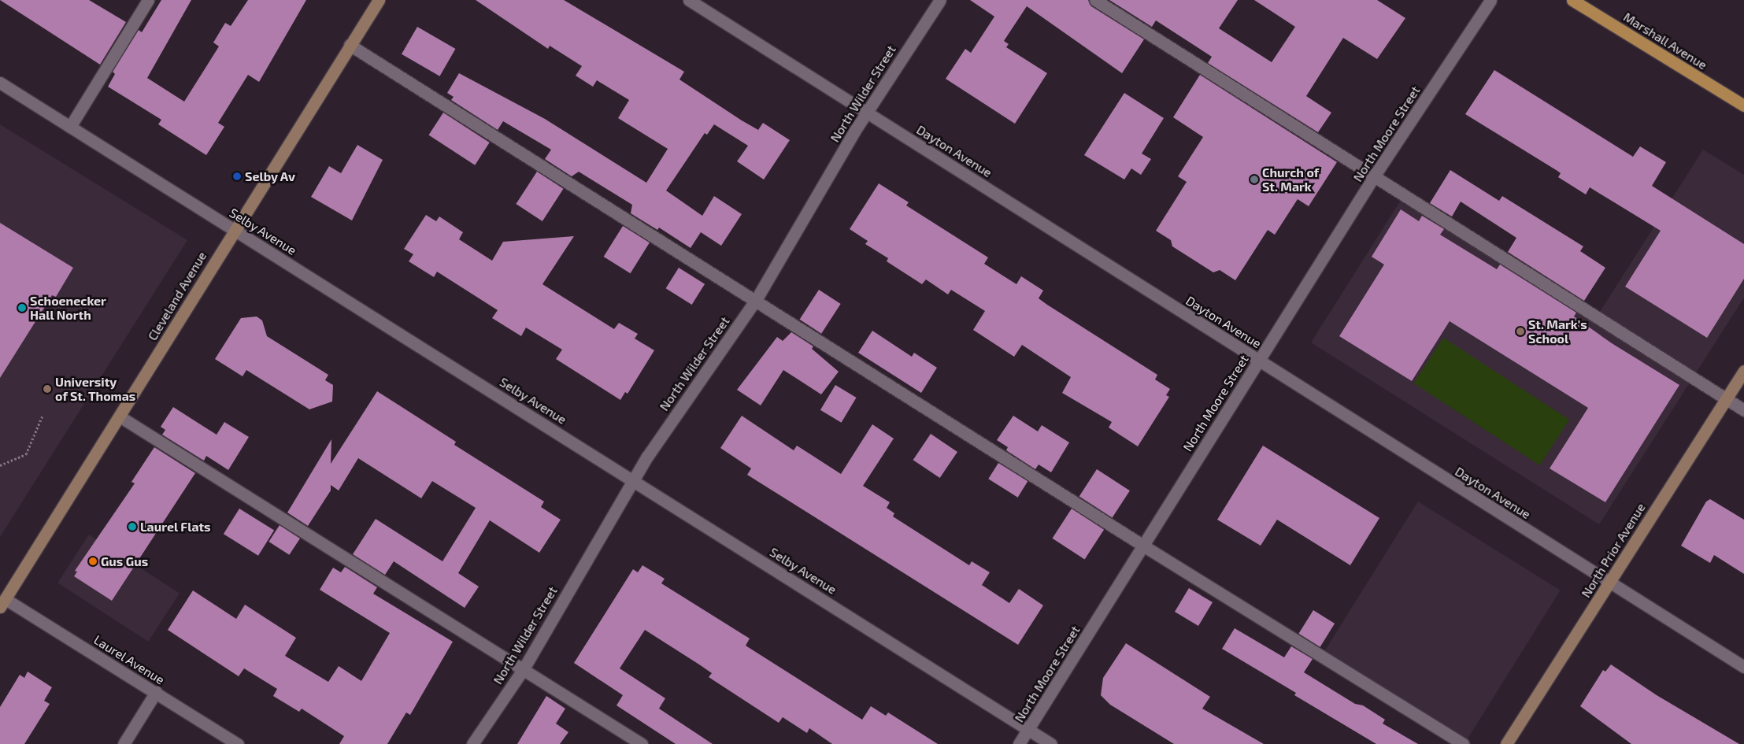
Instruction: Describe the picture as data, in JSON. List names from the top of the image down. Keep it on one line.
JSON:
{"streets":{"main road":["Marshall Avenue"],"street":["North Wilder Street","North Moore Street","Dayton Avenue","Selby Avenue","Cleveland Avenue","North Prior Avenue","Laurel Avenue"]},"crossings":[["North Wilder Street","Dayton Avenue"],["North Wilder Street","Selby Avenue"],["North Moore Street","Dayton Avenue"],["North Moore Street","Selby Avenue"],["Dayton Avenue","North Prior Avenue"],["Selby Avenue","Cleveland Avenue"],["Cleveland Avenue","Laurel Avenue"]],"places":["Selby Av","Church of St. Mark","Schoenecker Hall North","St. Mark's School","University of St. Thomas","Laurel Flats","Gus Gus"]}
